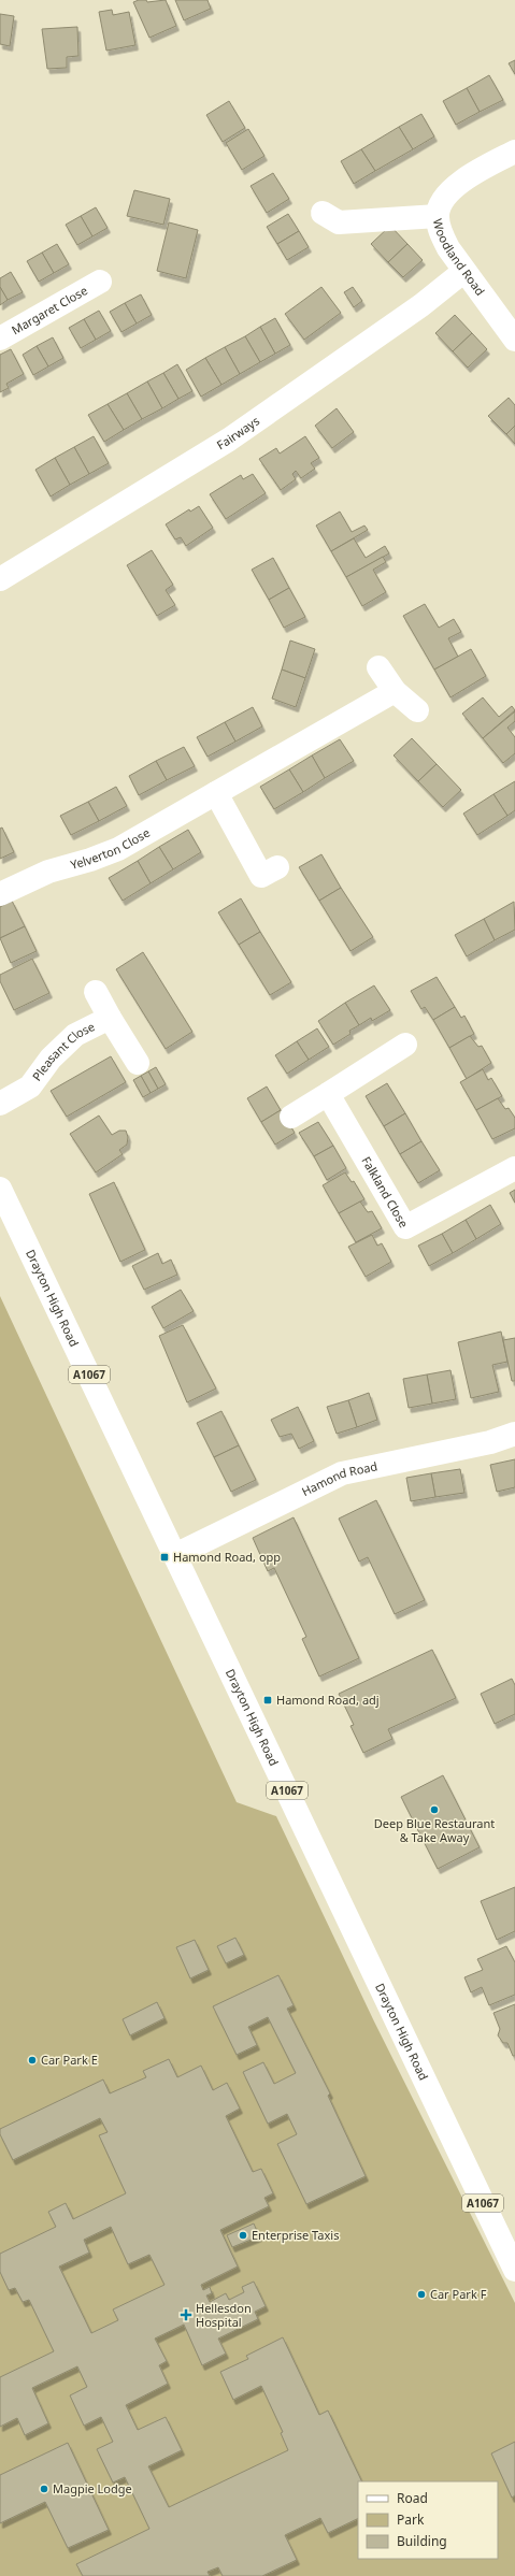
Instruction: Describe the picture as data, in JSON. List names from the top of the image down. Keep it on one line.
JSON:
{"streets":{"street":["Woodland Road","Margaret Close","Fairways","Yelverton Close","Pleasant Close","Falkland Close","Drayton High Road","A1067","Hamond Road"]},"crossings":[["Woodland Road","Fairways"],["Drayton High Road","Hamond Road"]],"places":{"transit":["Hamond Road, opp","Hamond Road, adj"],"other":["Deep Blue Restaurant & Take Away","Car Park E","Enterprise Taxis","Car Park F","Magpie Lodge"],"health":["Hellesdon Hospital"]},"legend":["Road","Park","Building"]}
